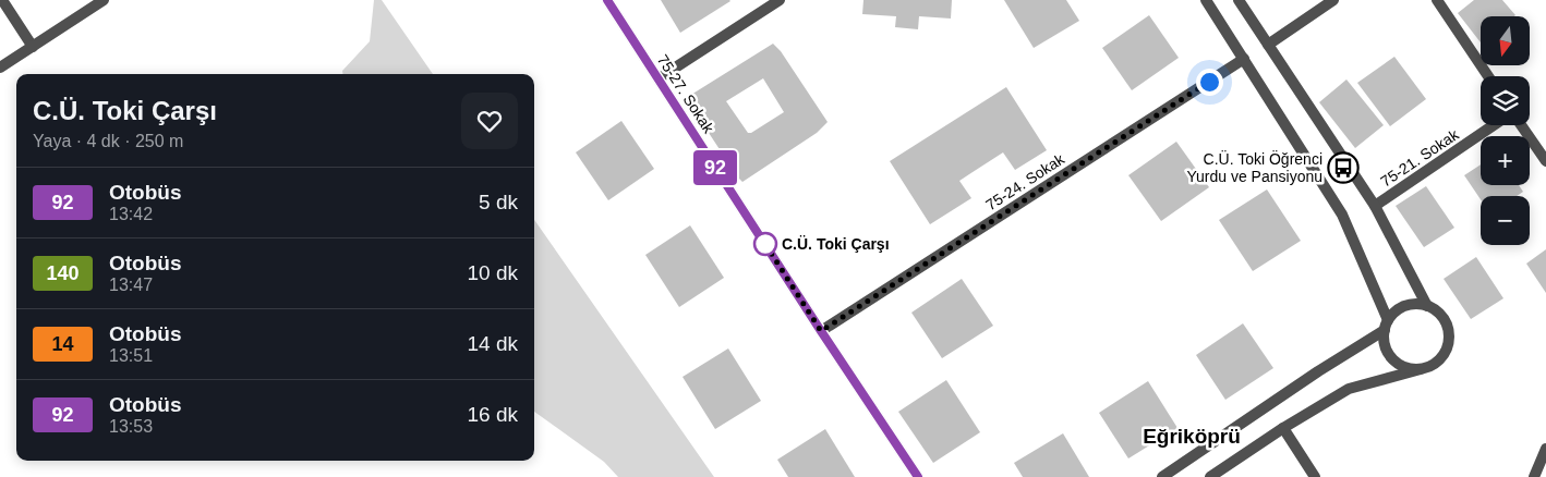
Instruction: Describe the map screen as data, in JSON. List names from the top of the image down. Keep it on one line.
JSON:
{"streets":{"street":["75-27. Sokak","75-21. Sokak","75-24. Sokak"]},"crossings":[["75-27. Sokak","75-24. Sokak"]],"districts":["Eğriköprü"],"places":{"bus stop":["C.Ü. Toki Öğrenci Yurdu ve Pansiyonu"],"other":["C.Ü. Toki Çarşı"]},"lines":["bus line 92"],"north":"bottom","page":{"on_map":"92","map_buttons":["+","−"],"heading":["C.Ü. Toki Çarşı","Yaya · 4 dk · 250 m"],"list":[{"mark":"92","name":"Otobüs","note":"13:42","value":"5 dk"},{"mark":"140","name":"Otobüs","note":"13:47","value":"10 dk"},{"mark":"14","name":"Otobüs","note":"13:51","value":"14 dk"},{"mark":"92","name":"Otobüs","note":"13:53","value":"16 dk"}]}}
